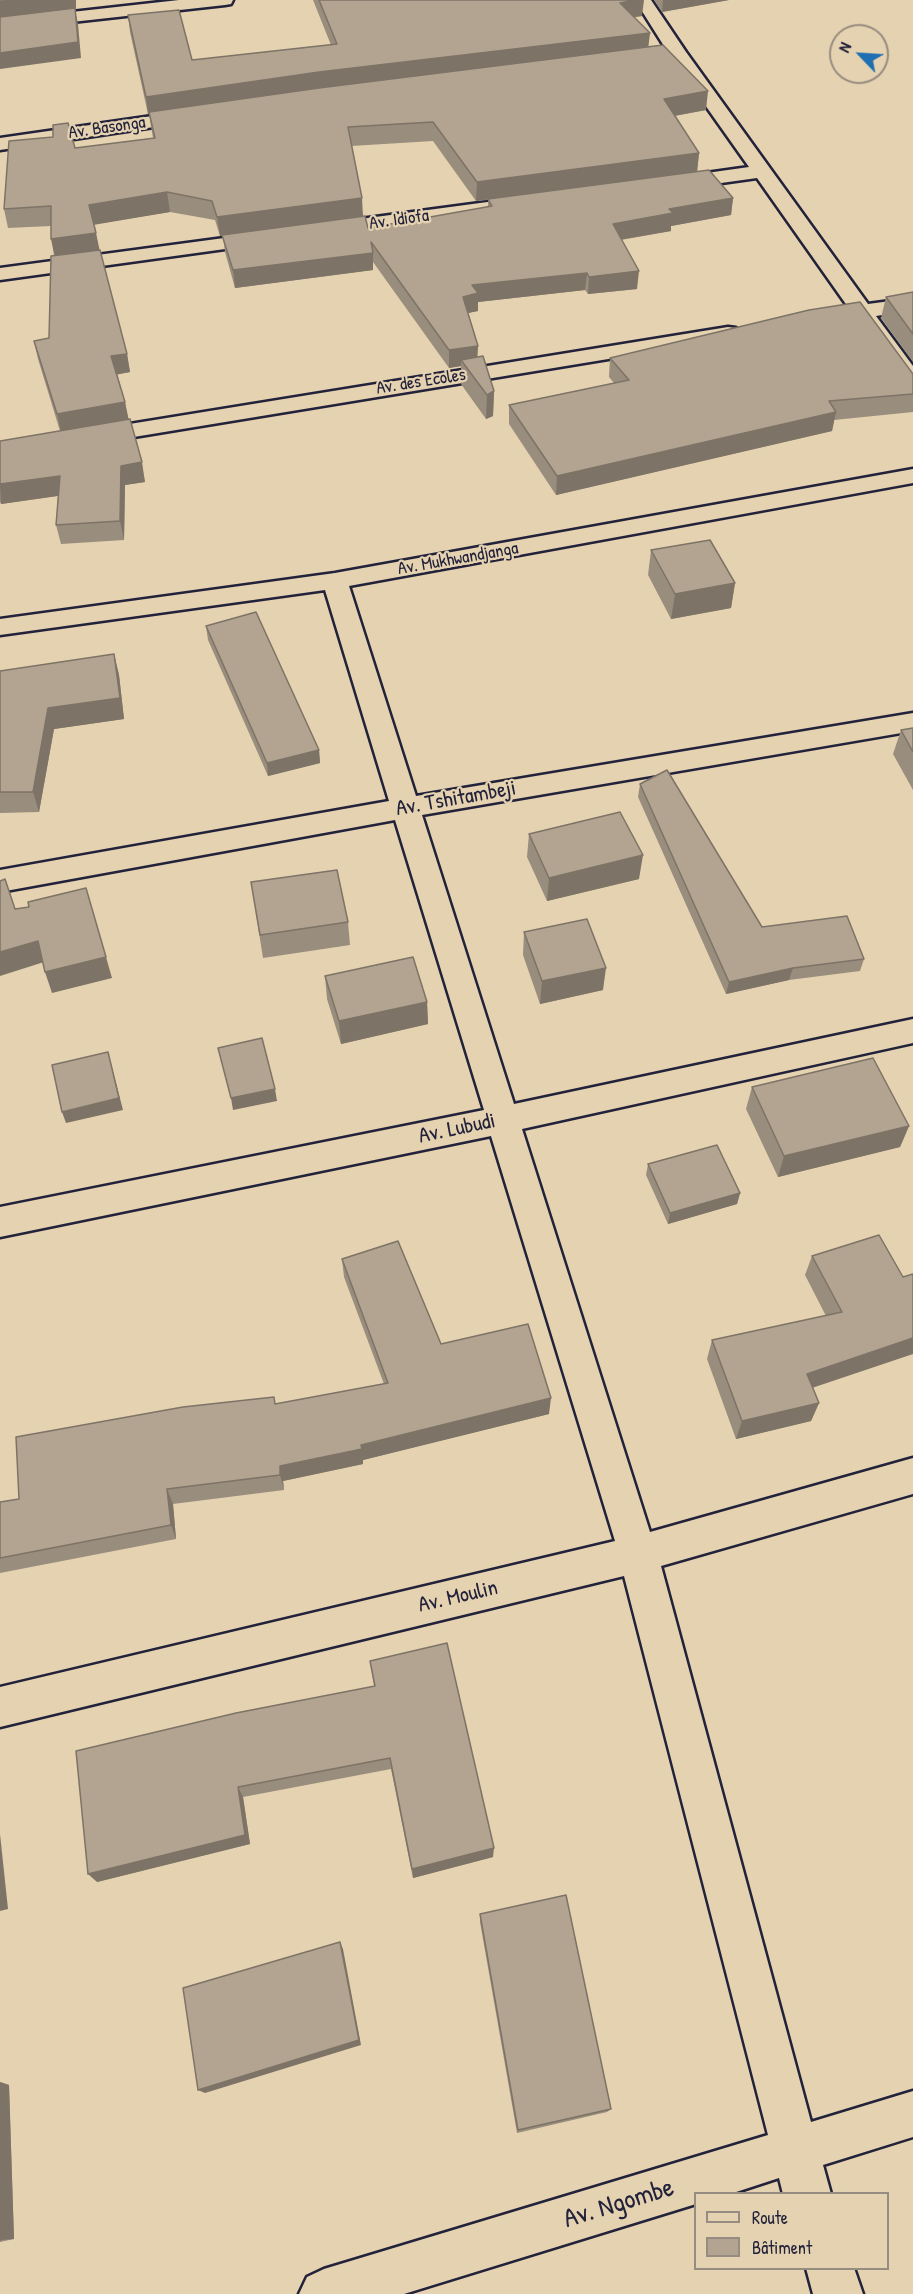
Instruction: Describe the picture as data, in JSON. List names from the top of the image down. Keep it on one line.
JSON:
{"streets":{"street":["Av. Basonga","Av. Idiofa","Av. des Ecoles","Av. Mukhwandjanga","Av. Tshitambeji","Av. Lubudi","Av. Moulin","Av. Ngombe"]},"legend":["Route","Bâtiment"],"north":"top left"}
